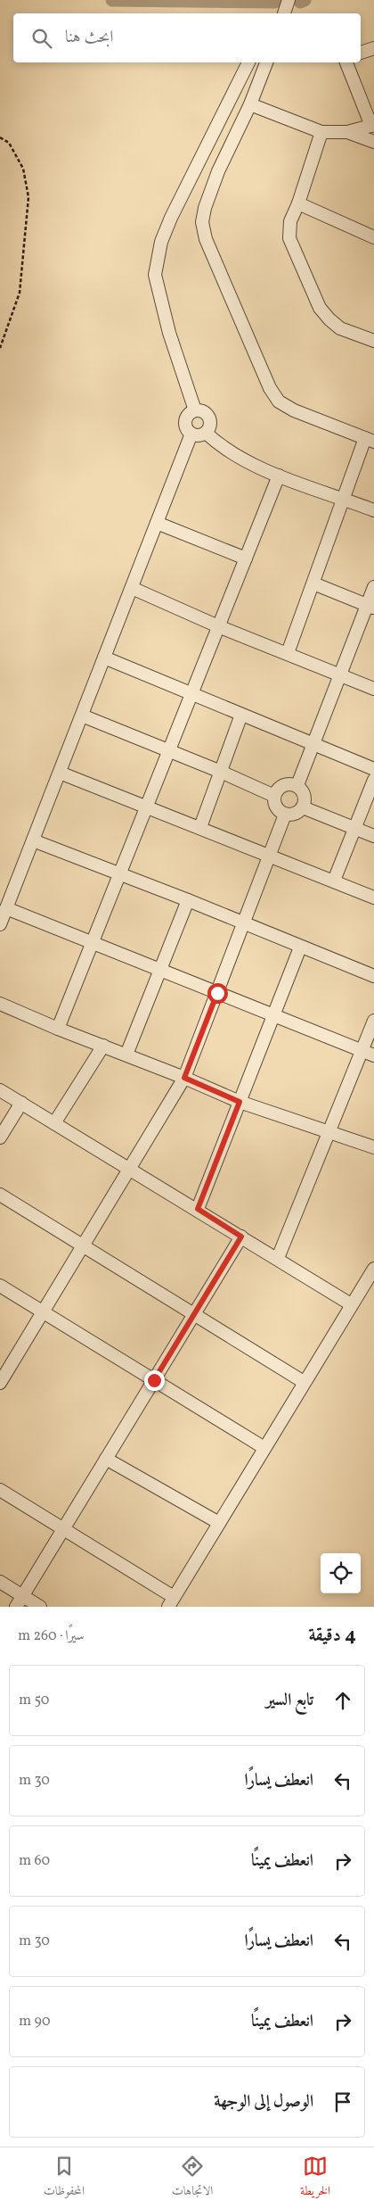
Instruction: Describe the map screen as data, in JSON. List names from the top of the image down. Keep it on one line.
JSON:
{"page":{"search":"ابحث هنا","heading":["4 دقيقة","سيرًا · 260 m"],"list":[["تابع السير","50 m"],["انعطف يسارًا","30 m"],["انعطف يمينًا","60 m"],["انعطف يسارًا","30 m"],["انعطف يمينًا","90 m"],"الوصول إلى الوجهة"],"nav":["الخريطة","الاتجاهات","المحفوظات"]}}
